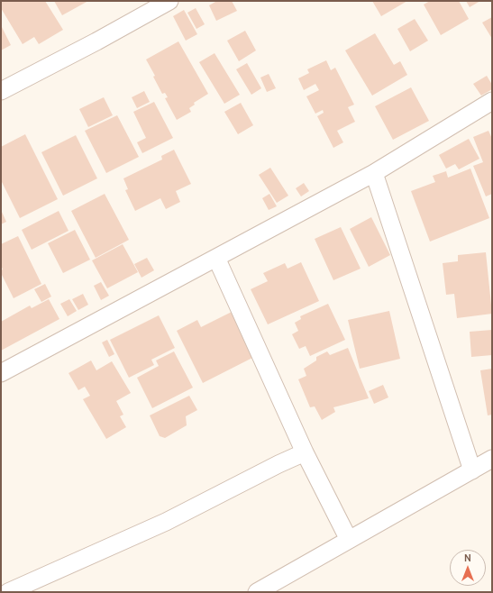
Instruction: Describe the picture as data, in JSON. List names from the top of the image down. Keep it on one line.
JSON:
{"north":"top"}
